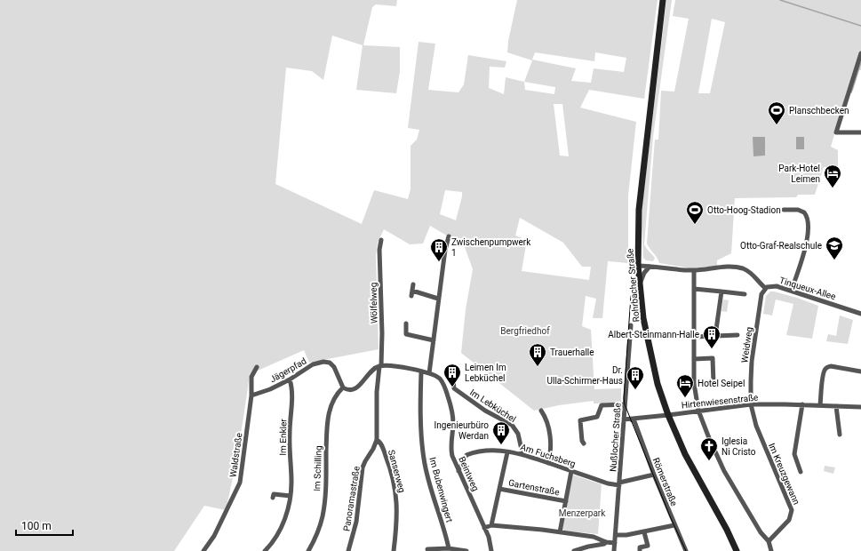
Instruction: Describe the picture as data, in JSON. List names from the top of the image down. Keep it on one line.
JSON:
{"streets":{"main road":["Rohrbacher Straße"],"street":["Tinqueux-Allee","Wölfelweg","Weidweg","Jägerpfad","Hirtenwiesenstraße","Im Lebküchel","Im Enkler","Nußlocher Straße","Waldstraße","Am Fuchsberg","Im Schilling","Sanserweg","Beintweg","Im Kreuzgewann","Römerstraße","Gartenstraße","Im Bubenwingert","Panoramastraße"]},"crossings":[["Rohrbacher Straße","Hirtenwiesenstraße"],["Tinqueux-Allee","Weidweg"],["Wölfelweg","Beintweg"],["Wölfelweg","Panoramastraße"],["Weidweg","Hirtenwiesenstraße"],["Weidweg","Im Kreuzgewann"],["Jägerpfad","Im Enkler"],["Jägerpfad","Waldstraße"],["Jägerpfad","Im Schilling"],["Hirtenwiesenstraße","Nußlocher Straße"],["Hirtenwiesenstraße","Im Kreuzgewann"],["Hirtenwiesenstraße","Römerstraße"],["Im Lebküchel","Am Fuchsberg"],["Nußlocher Straße","Am Fuchsberg"],["Am Fuchsberg","Beintweg"],["Sanserweg","Panoramastraße"],["Beintweg","Im Bubenwingert"],["Beintweg","Panoramastraße"]],"parks":["Bergfriedhof","Menzerpark"],"places":{"sports":["Planschbecken","Otto-Hoog-Stadion"],"hotel":["Park-Hotel Leimen","Hotel Seipel"],"school or university":["Otto-Graf-Realschule"],"building":["Zwischenpumpwerk 1","Albert-Steinmann-Halle","Trauerhalle","Leimen Im Lebküchel","Dr. Ulla-Schirmer-Haus","Ingenieurbüro Werdan"],"church":["Iglesia Ni Cristo"]},"scale_bar":"100 m"}
